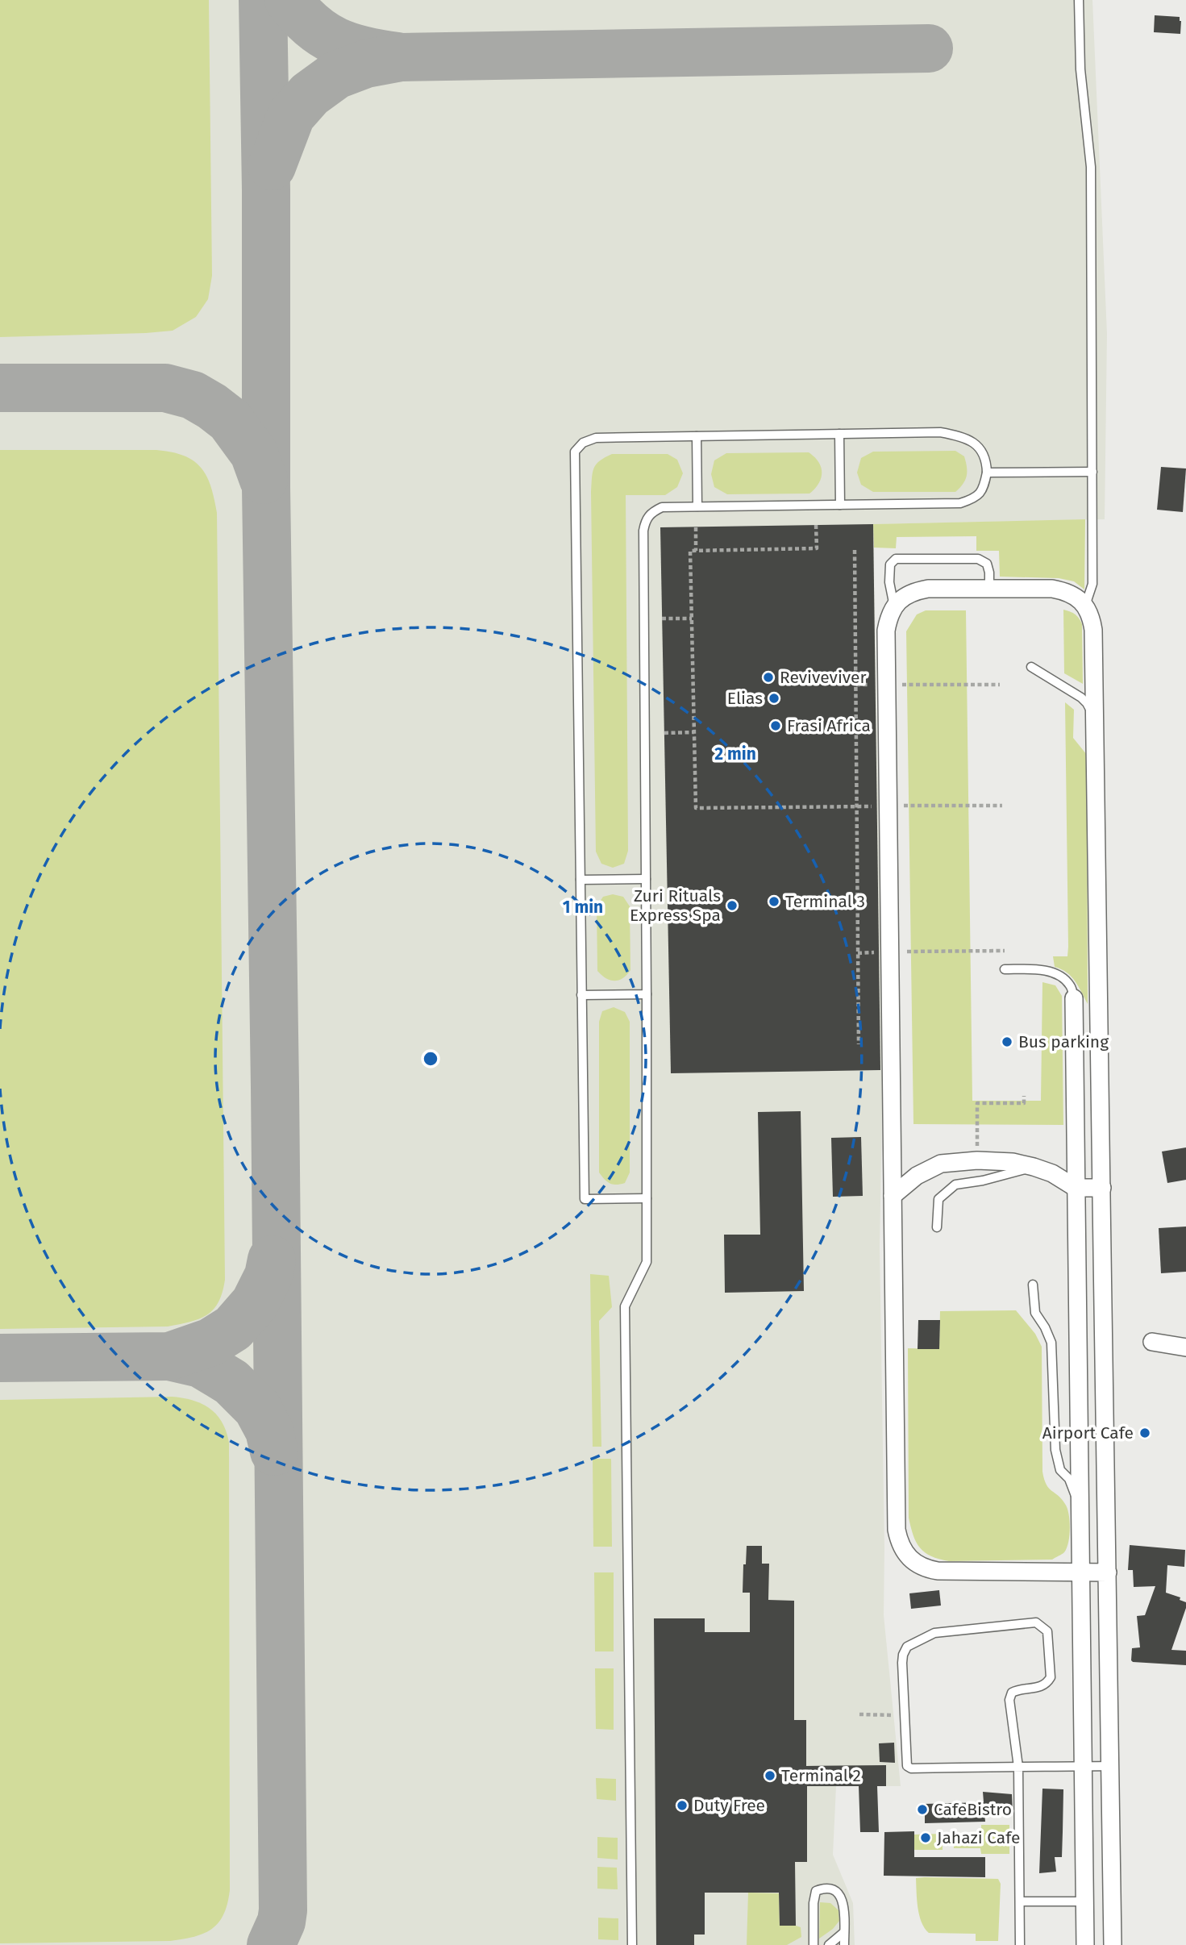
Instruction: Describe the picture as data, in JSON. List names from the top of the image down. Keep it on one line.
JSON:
{"places":["Reviveviver","Elias","Frasi Africa","Terminal 3","Zuri Rituals Express Spa","Bus parking","Airport Cafe","Terminal 2","Duty Free","CafeBistro","Jahazi Cafe"],"rings":["2 min","1 min"]}
